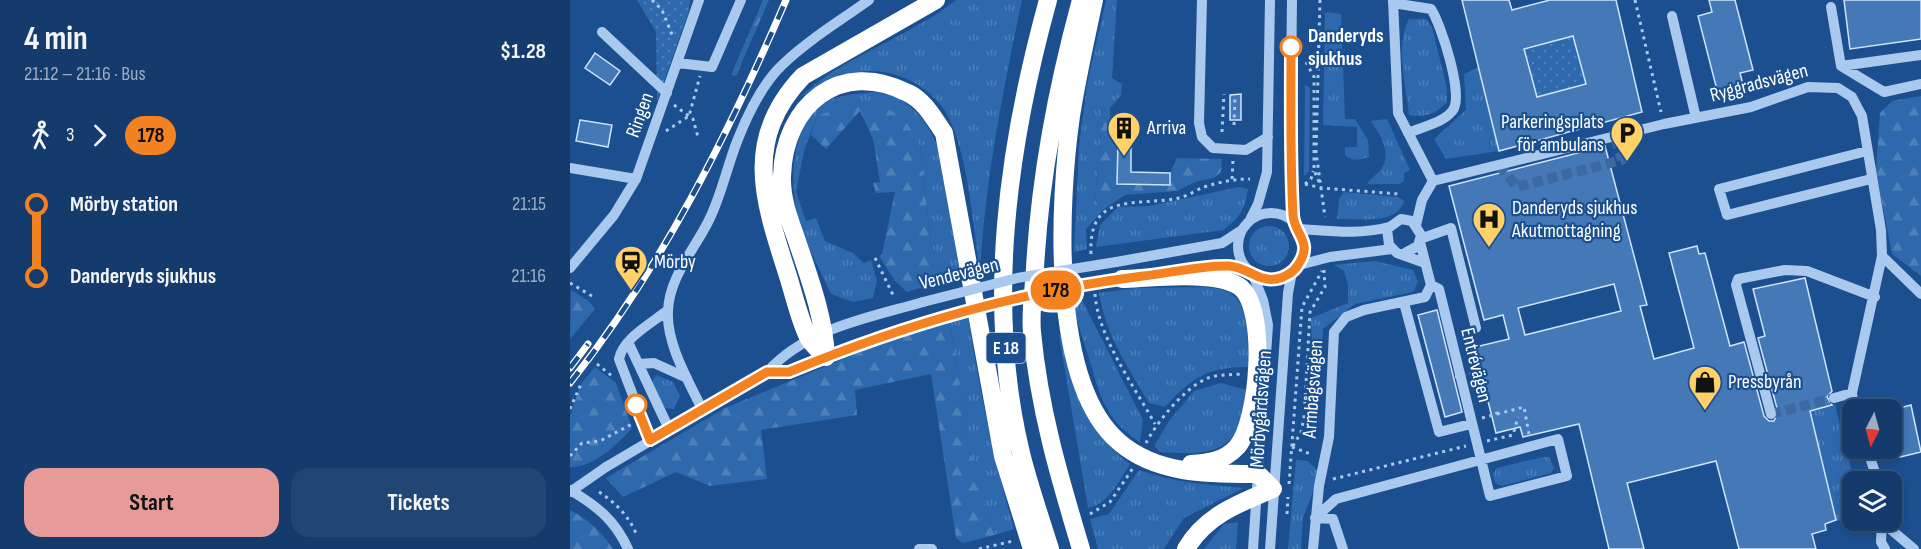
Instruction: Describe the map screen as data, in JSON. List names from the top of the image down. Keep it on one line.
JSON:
{"streets":{"highway":["E 18"],"street":["Ryggradsvägen","Ringen","Vendevägen","Entrévägen","Armbågsvägen","Mörbygårdsvägen"]},"crossings":[["Vendevägen","Mörbygårdsvägen"],["Entrévägen","Armbågsvägen"]],"places":{"other":["Danderyds sjukhus"],"building":["Arriva"],"parking":["Parkeringsplats för ambulans"],"hospital":["Danderyds sjukhus Akutmottagning"],"station":["Mörby"],"shop":["Pressbyrån"]},"lines":["bus line 178"],"north":"bottom","page":{"heading":["4 min","21:12 – 21:16 · Bus","$1.28"],"on_map":"178","legs":["3","178"],"list":[{"name":"Mörby station","value":"21:15"},{"name":"Danderyds sjukhus","value":"21:16"}],"buttons":["Start","Tickets"]}}
